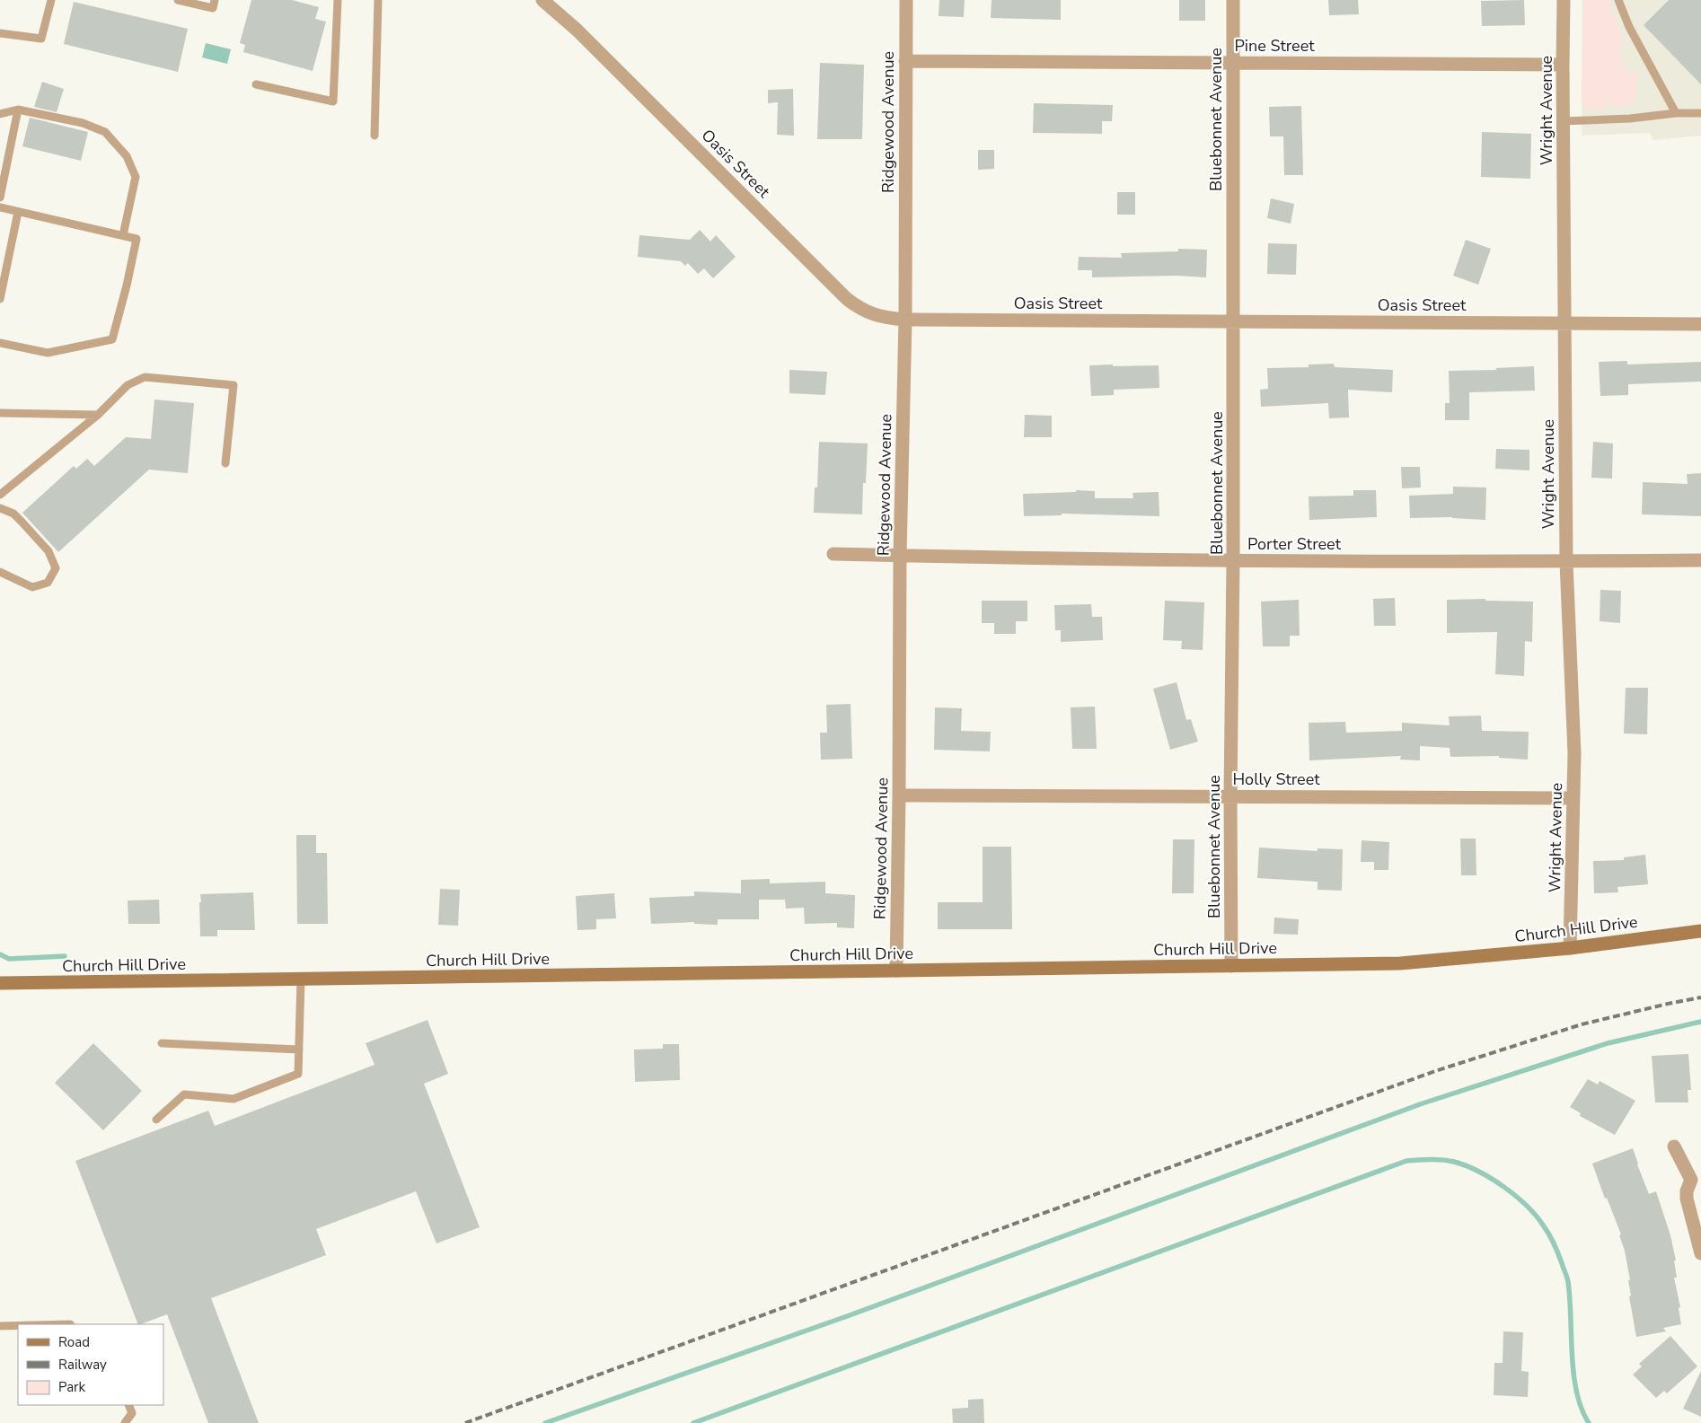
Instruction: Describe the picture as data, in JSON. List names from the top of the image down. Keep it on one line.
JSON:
{"streets":{"street":["Pine Street","Wright Avenue","Bluebonnet Avenue","Ridgewood Avenue","Oasis Street","Porter Street","Holly Street","Church Hill Drive"]},"crossings":[["Pine Street","Wright Avenue"],["Pine Street","Bluebonnet Avenue"],["Pine Street","Ridgewood Avenue"],["Wright Avenue","Oasis Street"],["Wright Avenue","Porter Street"],["Wright Avenue","Holly Street"],["Wright Avenue","Church Hill Drive"],["Bluebonnet Avenue","Oasis Street"],["Bluebonnet Avenue","Porter Street"],["Bluebonnet Avenue","Holly Street"],["Bluebonnet Avenue","Church Hill Drive"],["Ridgewood Avenue","Oasis Street"],["Ridgewood Avenue","Porter Street"],["Ridgewood Avenue","Holly Street"],["Ridgewood Avenue","Church Hill Drive"]],"legend":["Road","Railway","Park"]}
